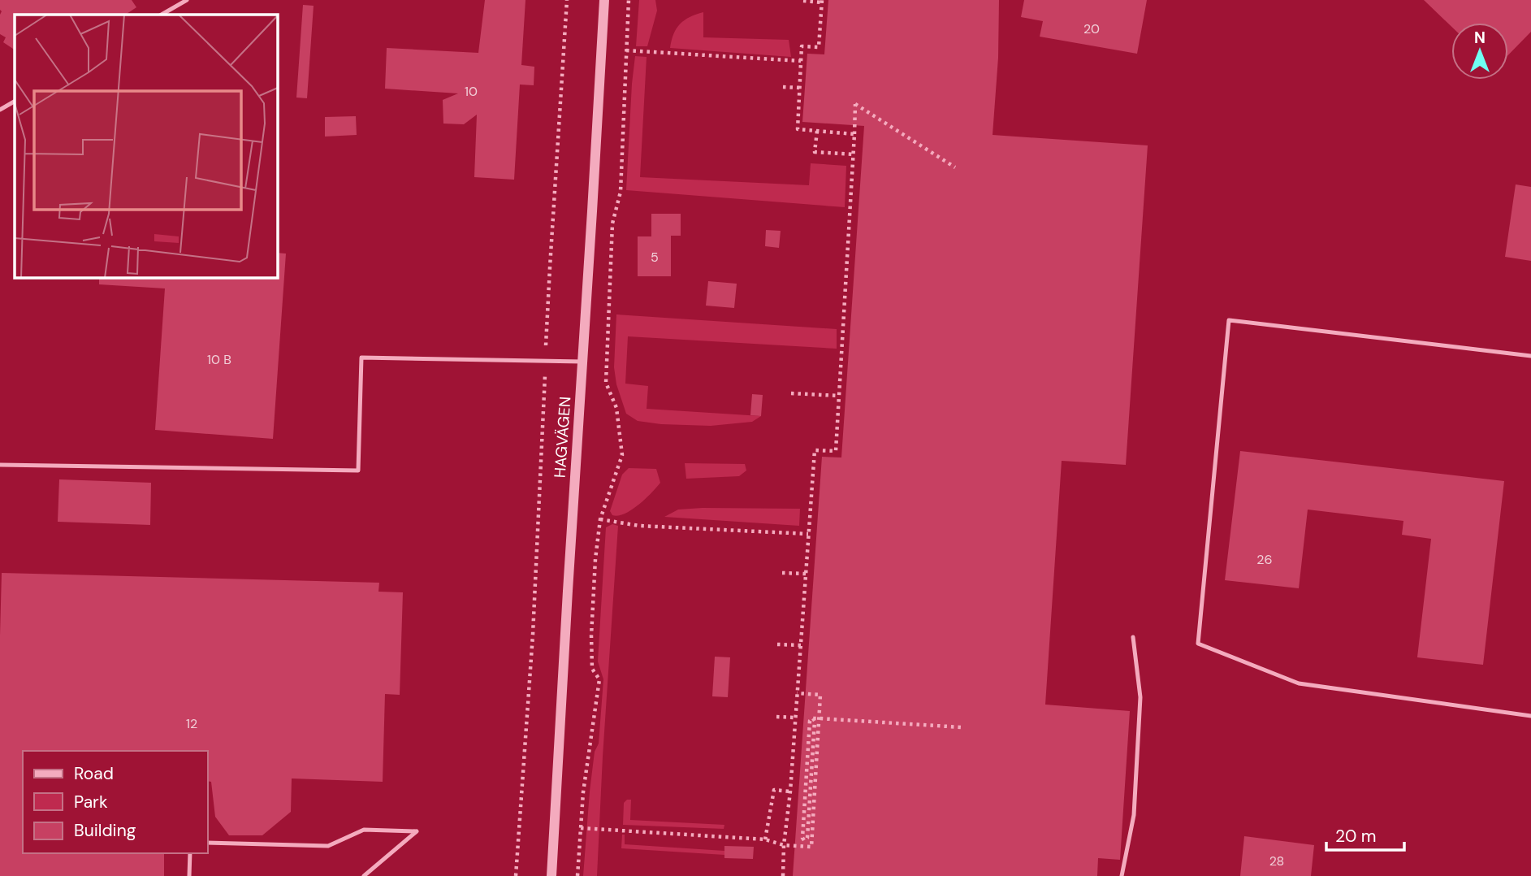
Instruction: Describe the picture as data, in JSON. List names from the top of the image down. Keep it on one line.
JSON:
{"streets":{"street":["HAGVÄGEN"]},"house_numbers":["20","10","5","10 B","26","12","28"],"legend":["Road","Park","Building"],"scale_bar":"20 m","north":"top"}
